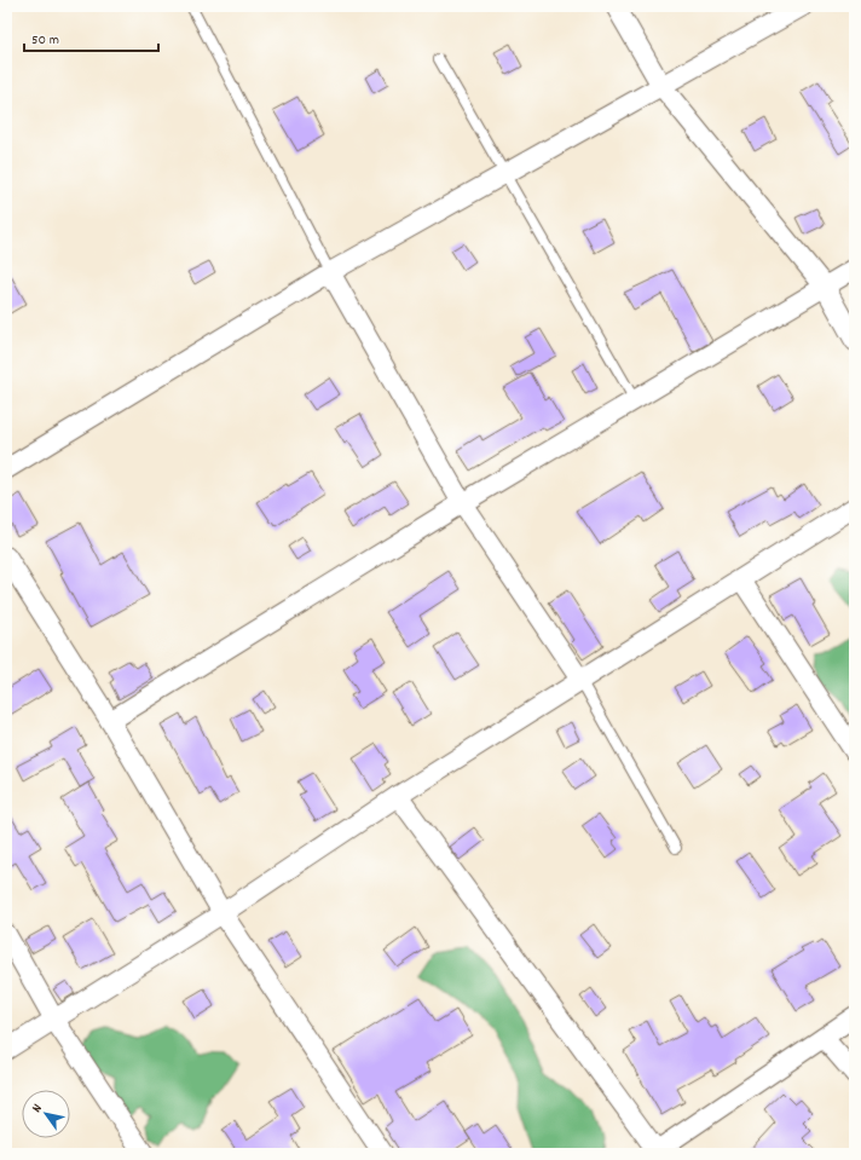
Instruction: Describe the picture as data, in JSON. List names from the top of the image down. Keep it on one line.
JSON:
{"scale_bar":"50 m","north":"top left"}
